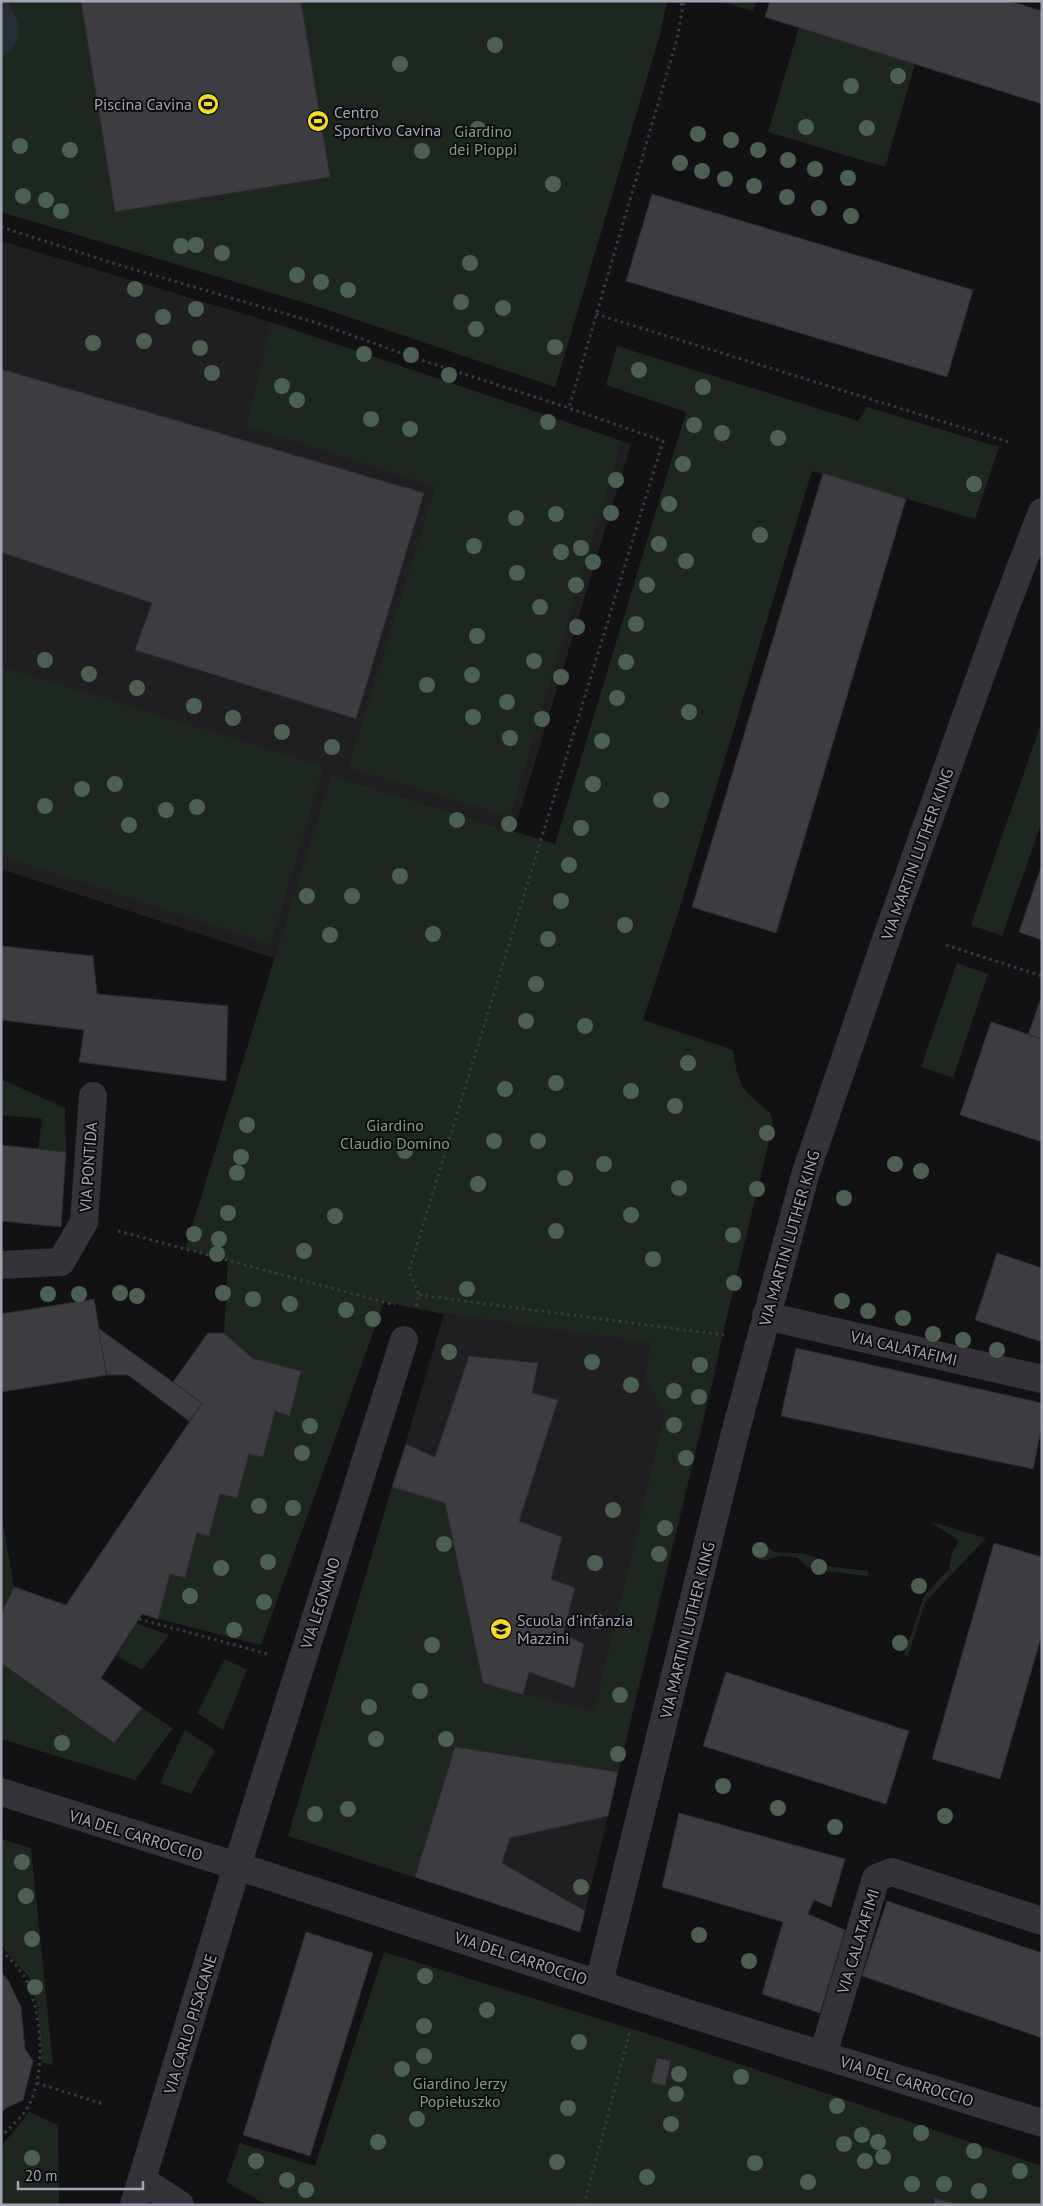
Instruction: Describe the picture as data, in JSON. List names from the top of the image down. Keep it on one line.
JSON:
{"streets":{"street":["VIA MARTIN LUTHER KING","VIA PONTIDA","VIA CALATAFIMI","VIA LEGNANO","VIA DEL CARROCCIO","VIA CARLO PISACANE"]},"crossings":[["VIA MARTIN LUTHER KING","VIA CALATAFIMI"],["VIA MARTIN LUTHER KING","VIA DEL CARROCCIO"],["VIA CALATAFIMI","VIA DEL CARROCCIO"],["VIA LEGNANO","VIA DEL CARROCCIO"],["VIA LEGNANO","VIA CARLO PISACANE"],["VIA DEL CARROCCIO","VIA CARLO PISACANE"]],"parks":["Giardino dei Pioppi","Giardino Claudio Domino","Giardino Jerzy Popiełuszko"],"places":{"sports":["Piscina Cavina","Centro Sportivo Cavina"],"school or university":["Scuola d'infanzia Mazzini"]},"scale_bar":"20 m"}
